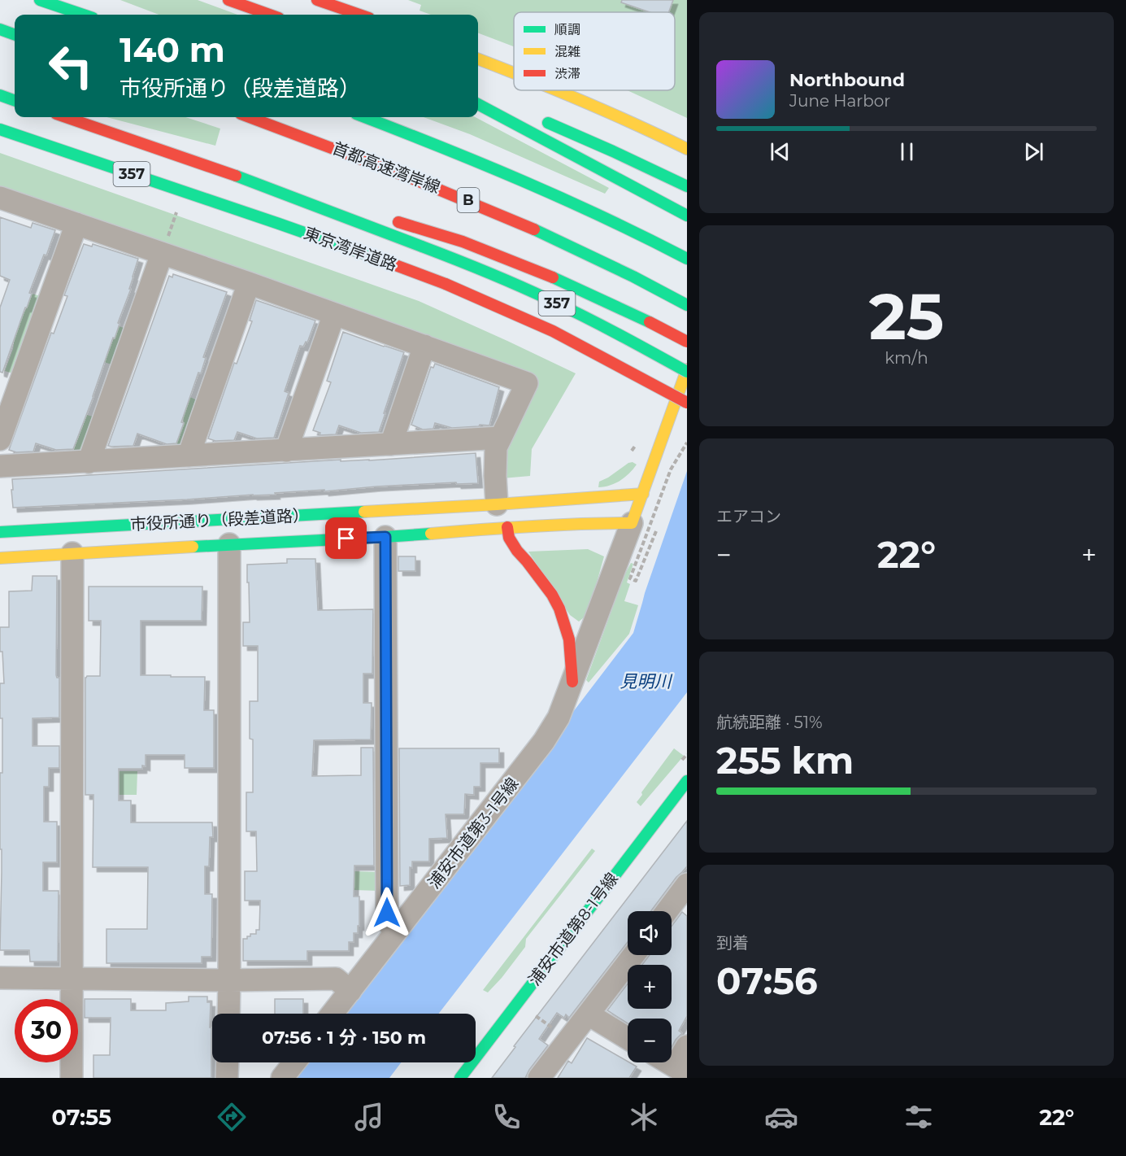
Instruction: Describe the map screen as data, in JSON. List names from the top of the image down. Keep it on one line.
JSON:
{"streets":{"main road":["首都高速湾岸線","357","B","東京湾岸道路","市役所通り（段差道路）","浦安市道第8-1号線"],"street":["浦安市道第3-1号線"]},"crossings":[["市役所通り（段差道路）","浦安市道第3-1号線"]],"water":["見明川"],"legend":["順調","混雑","渋滞"],"page":{"turn":["140 m","市役所通り（段差道路）"],"song":["Northbound","June Harbor"],"tile":[["25","km/h"],"エアコン",["航続距離 · 51%","255 km"],["到着","07:56"]],"heat":["−","22°","+"],"map_buttons":["+","−"],"limit":"30","trip":"07:56 · 1 分 · 150 m","tabs":["07:55","22°"]}}
